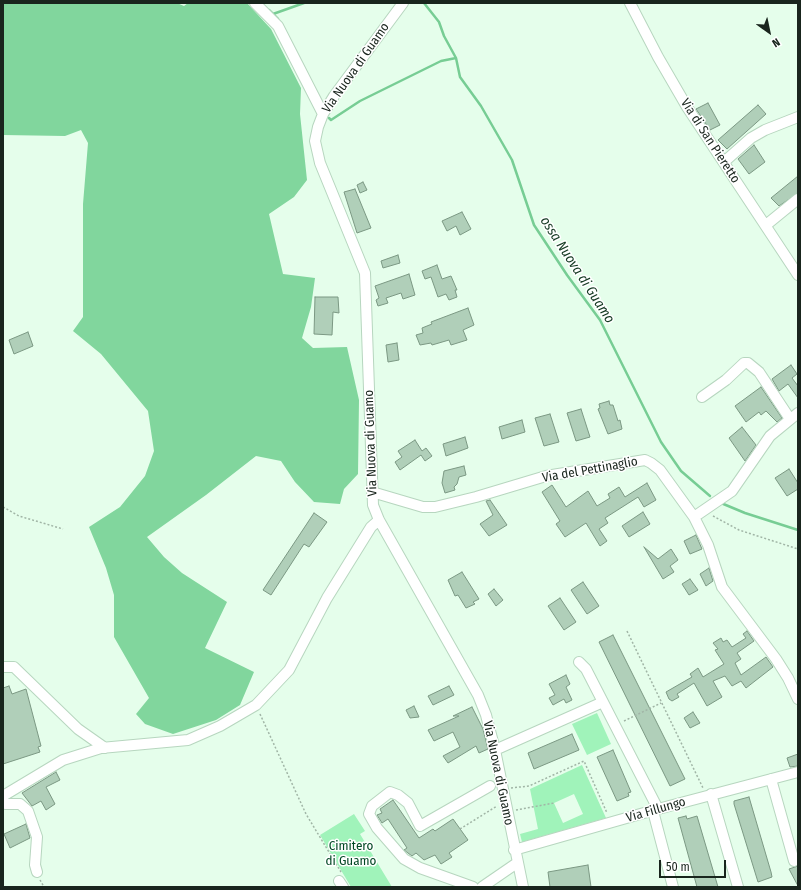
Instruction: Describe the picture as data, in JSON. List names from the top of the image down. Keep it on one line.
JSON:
{"streets":{"street":["Via Nuova di Guamo","Via di San Pieretto","Via del Pettinaglio","Via Fillungo"]},"crossings":[["Via Nuova di Guamo","Via del Pettinaglio"],["Via Nuova di Guamo","Via Fillungo"]],"water":["ossa Nuova di Guamo"],"parks":["Cimitero di Guamo"],"scale_bar":"50 m","north":"bottom right"}
